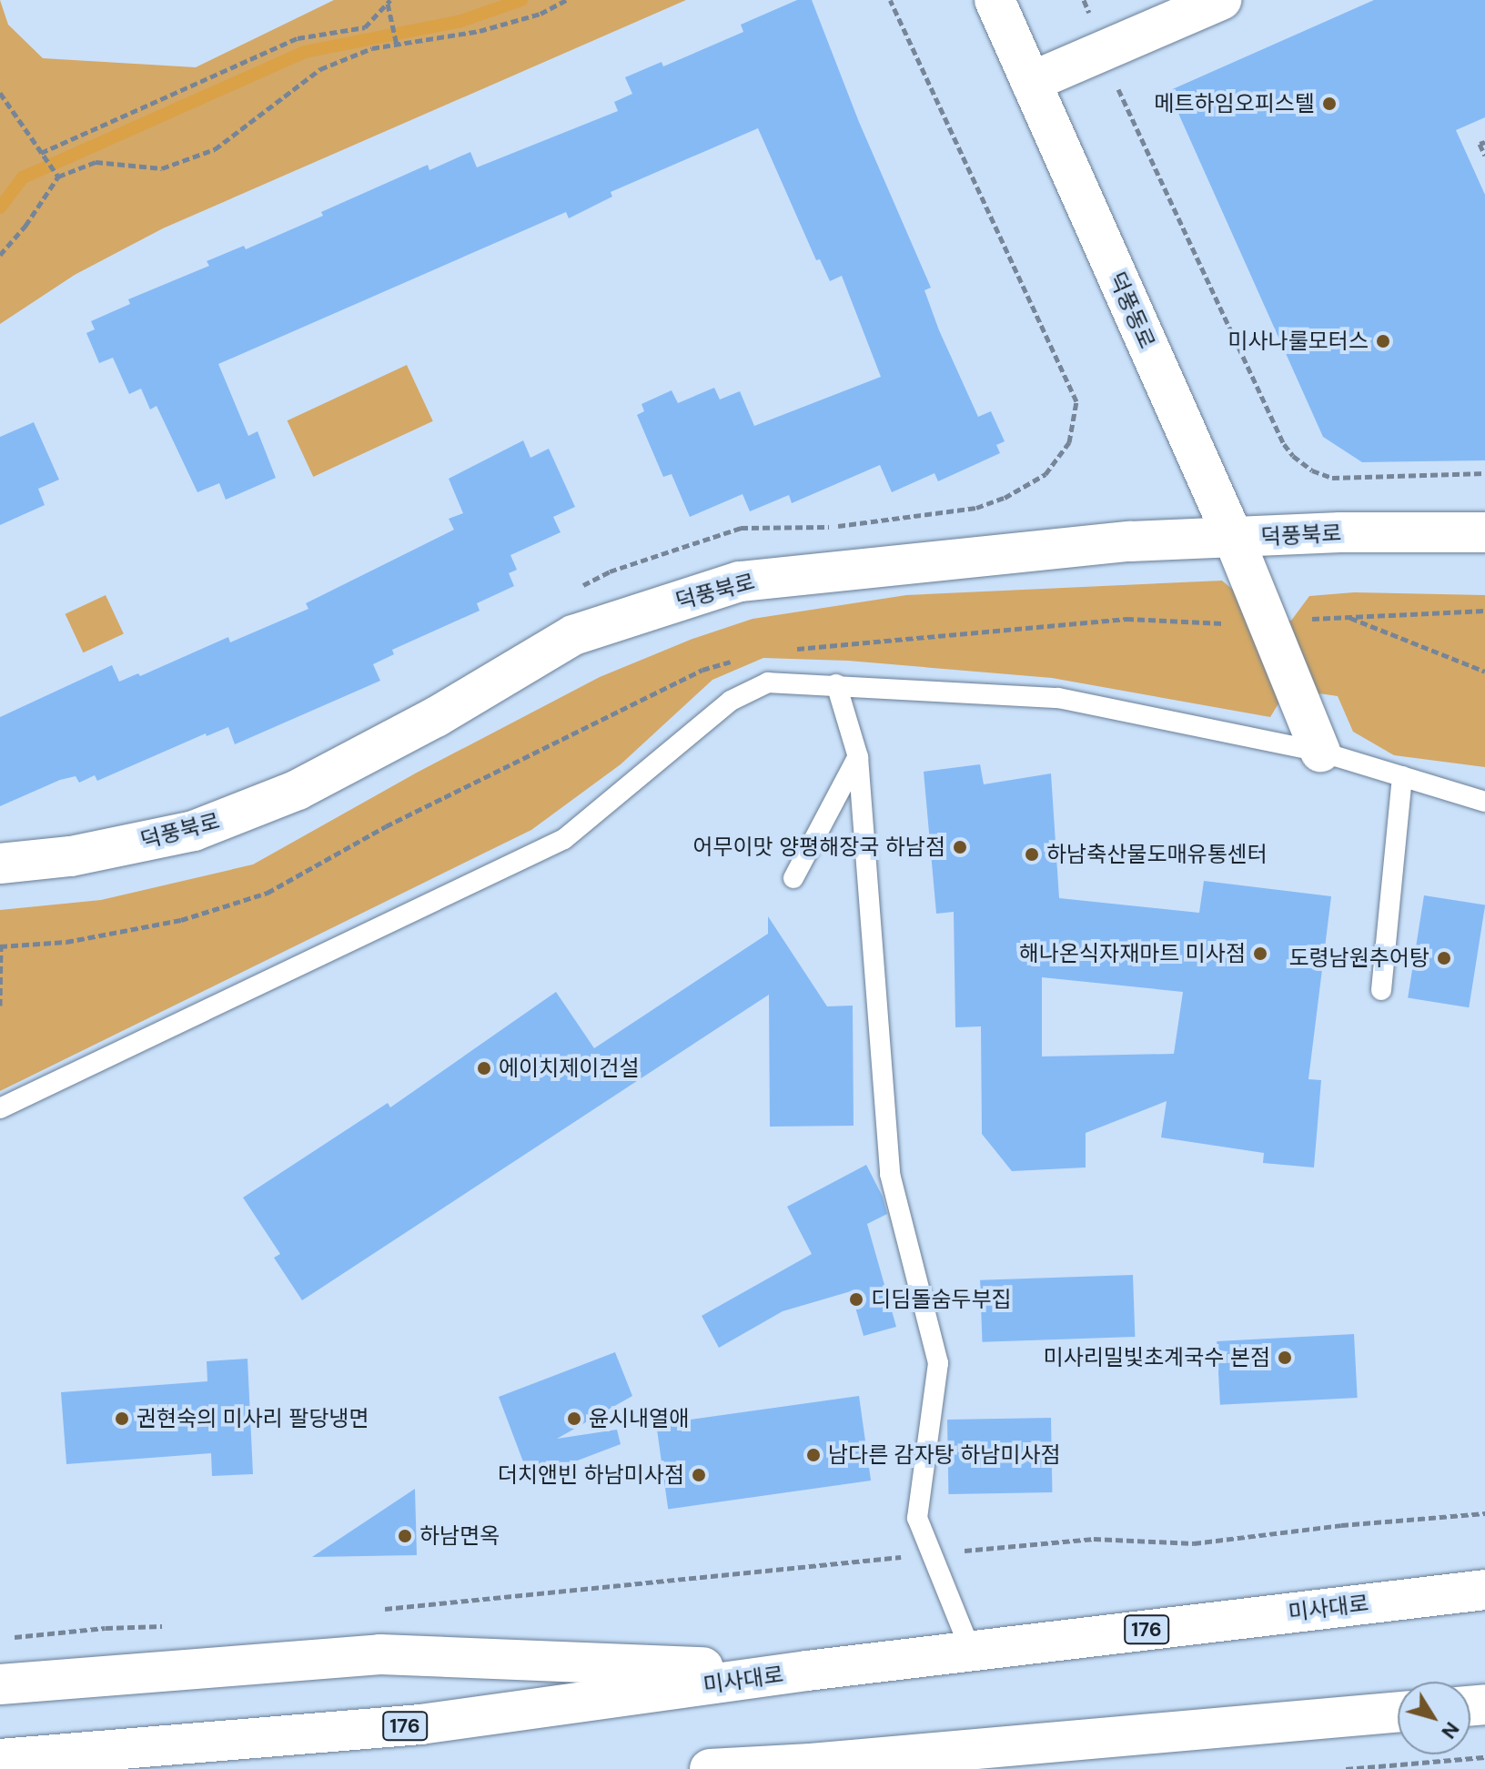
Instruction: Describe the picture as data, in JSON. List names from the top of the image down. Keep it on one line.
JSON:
{"streets":{"main road":["덕풍동로","덕풍북로","미사대로","176"]},"crossings":[["덕풍동로","덕풍북로"]],"places":["메트하임오피스텔","미사나룰모터스","어무이맛 양평해장국 하남점","하남축산물도매유통센터","해나온식자재마트 미사점","도령남원추어탕","에이치제이건설","디딤돌숨두부집","미사리밀빛초계국수 본점","권현숙의 미사리 팔당냉면","윤시내열애","남다른 감자탕 하남미사점","더치앤빈 하남미사점","하남면옥"],"north":"bottom right"}
